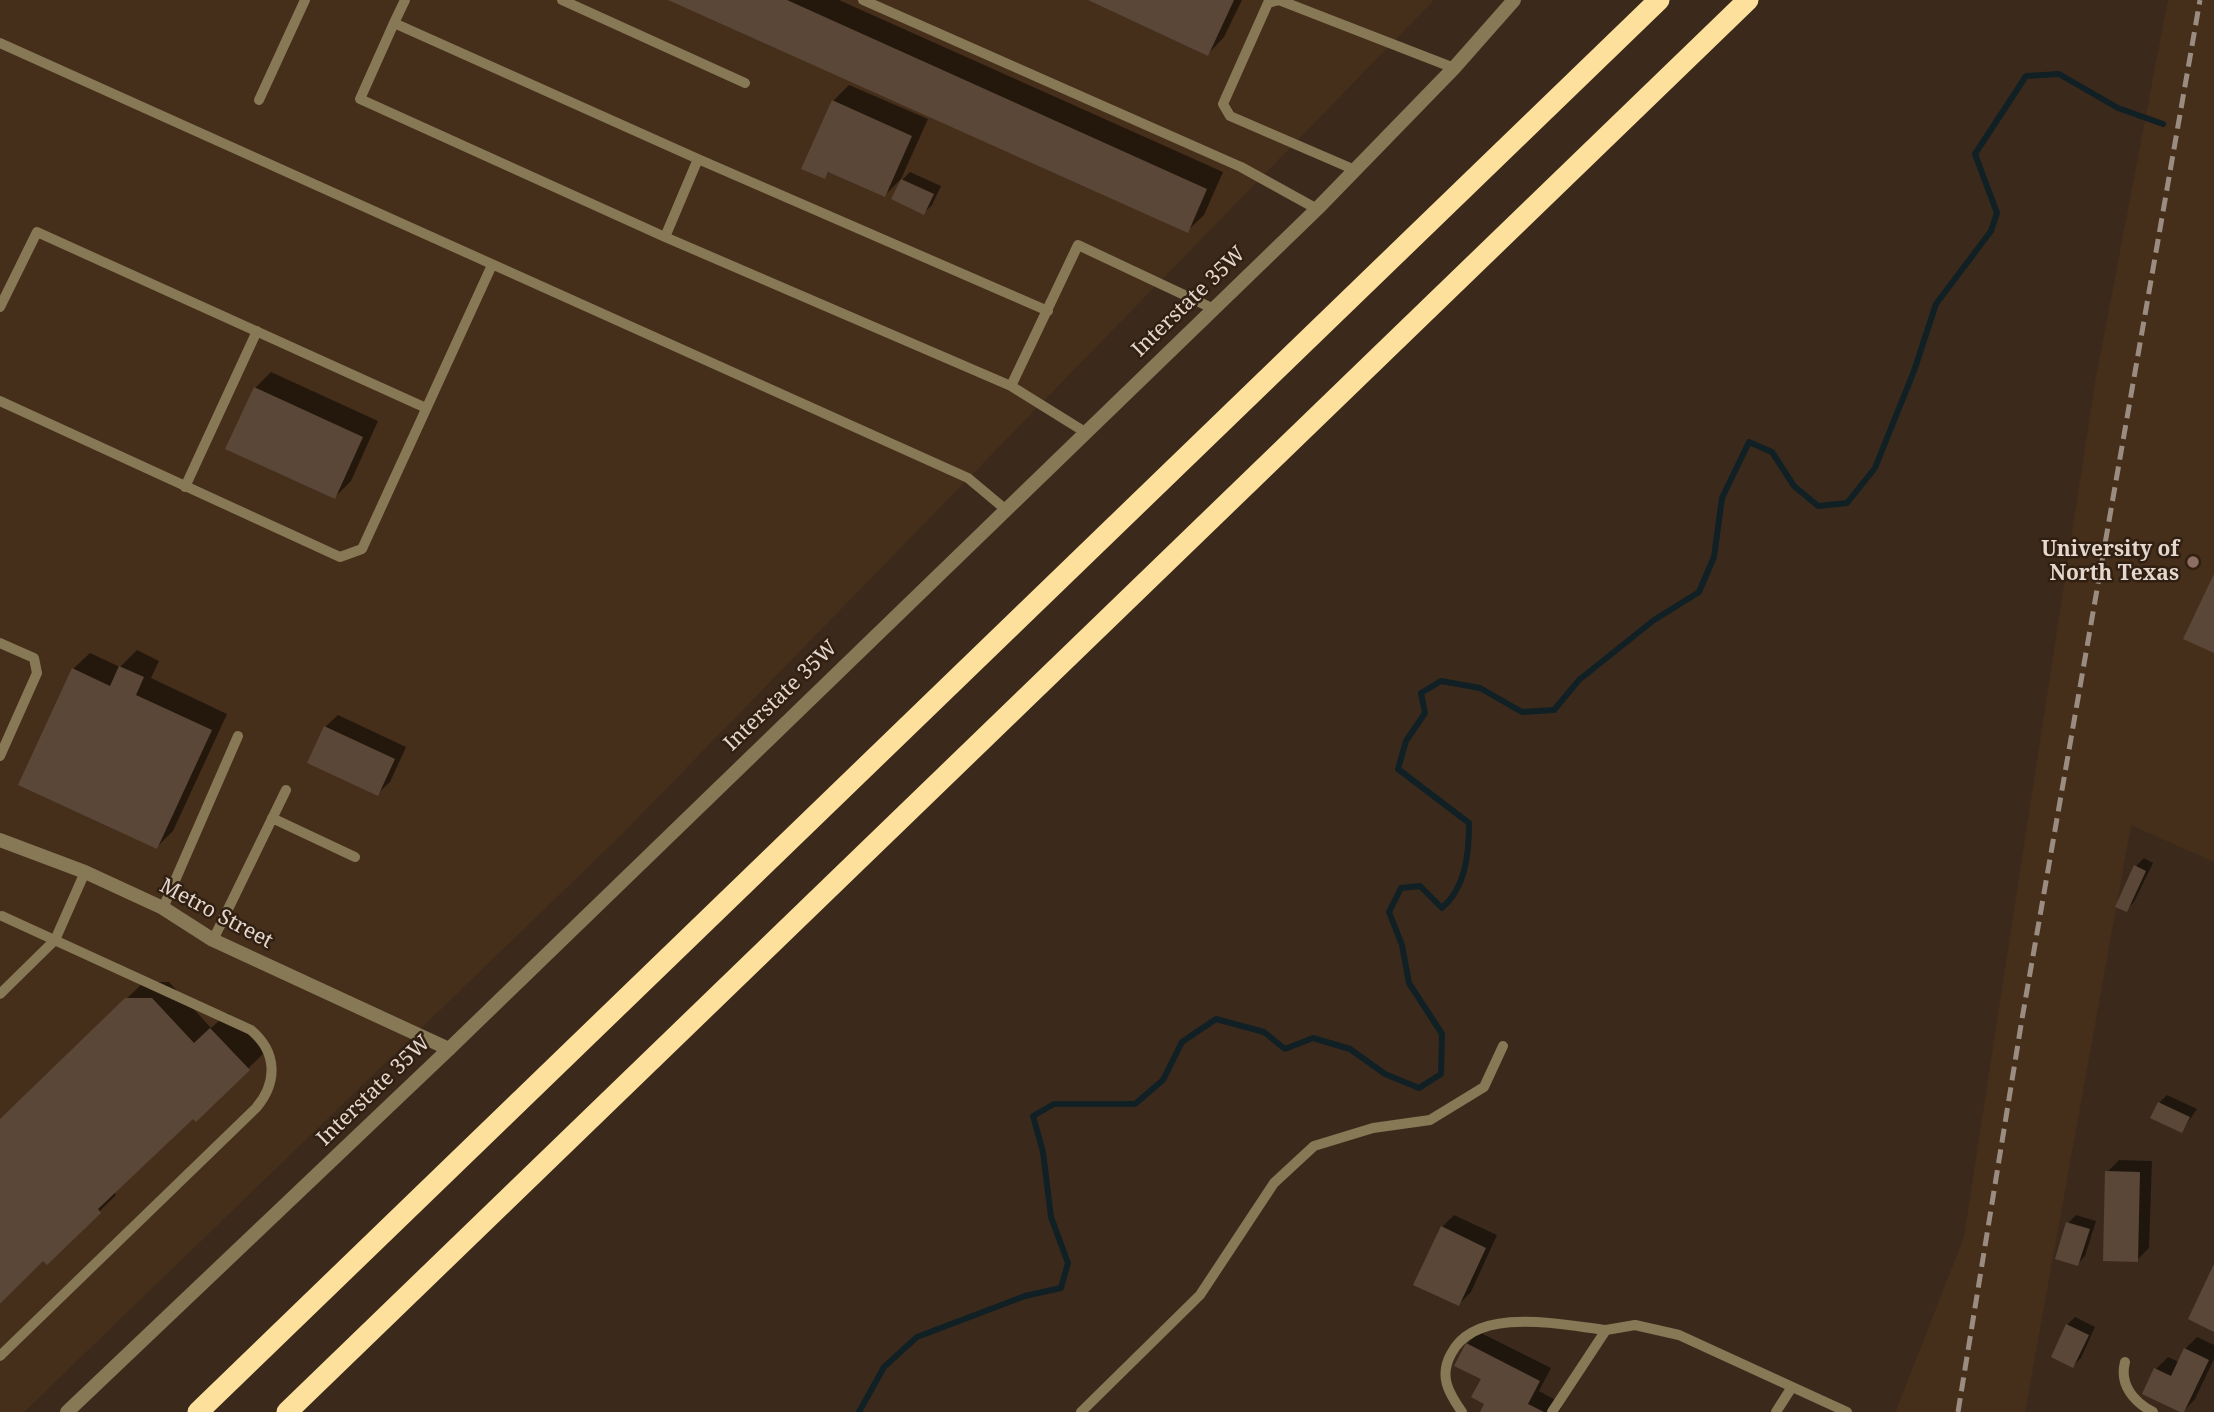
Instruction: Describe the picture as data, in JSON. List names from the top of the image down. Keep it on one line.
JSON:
{"streets":{"street":["Interstate 35W","Metro Street"]},"crossings":[["Interstate 35W","Metro Street"]],"places":["University of North Texas"]}
